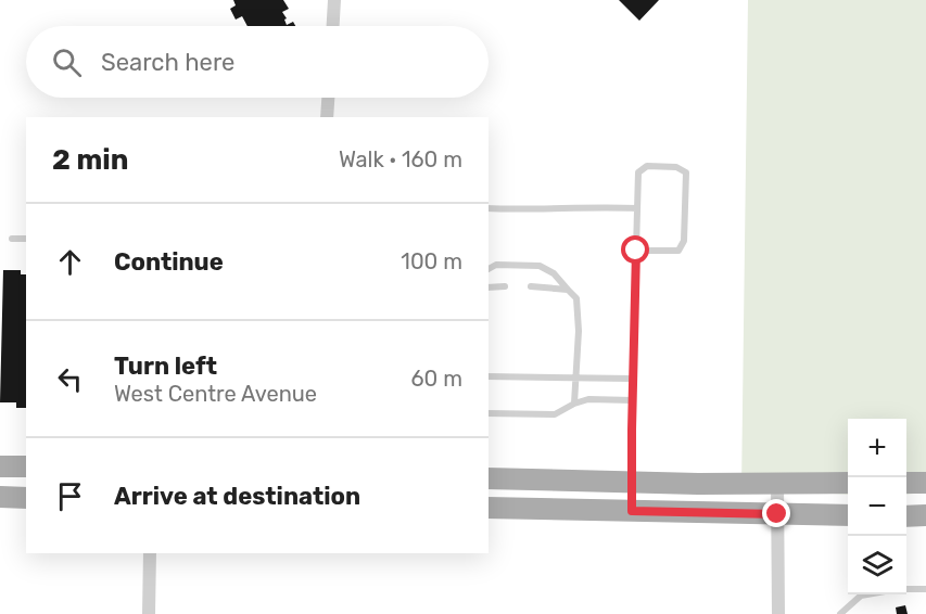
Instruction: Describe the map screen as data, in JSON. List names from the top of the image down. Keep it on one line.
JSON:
{"page":{"search":"Search here","heading":["2 min","Walk · 160 m"],"list":[["Continue","100 m"],["Turn left","West Centre Avenue","60 m"],"Arrive at destination"],"map_buttons":["+","−"]}}
